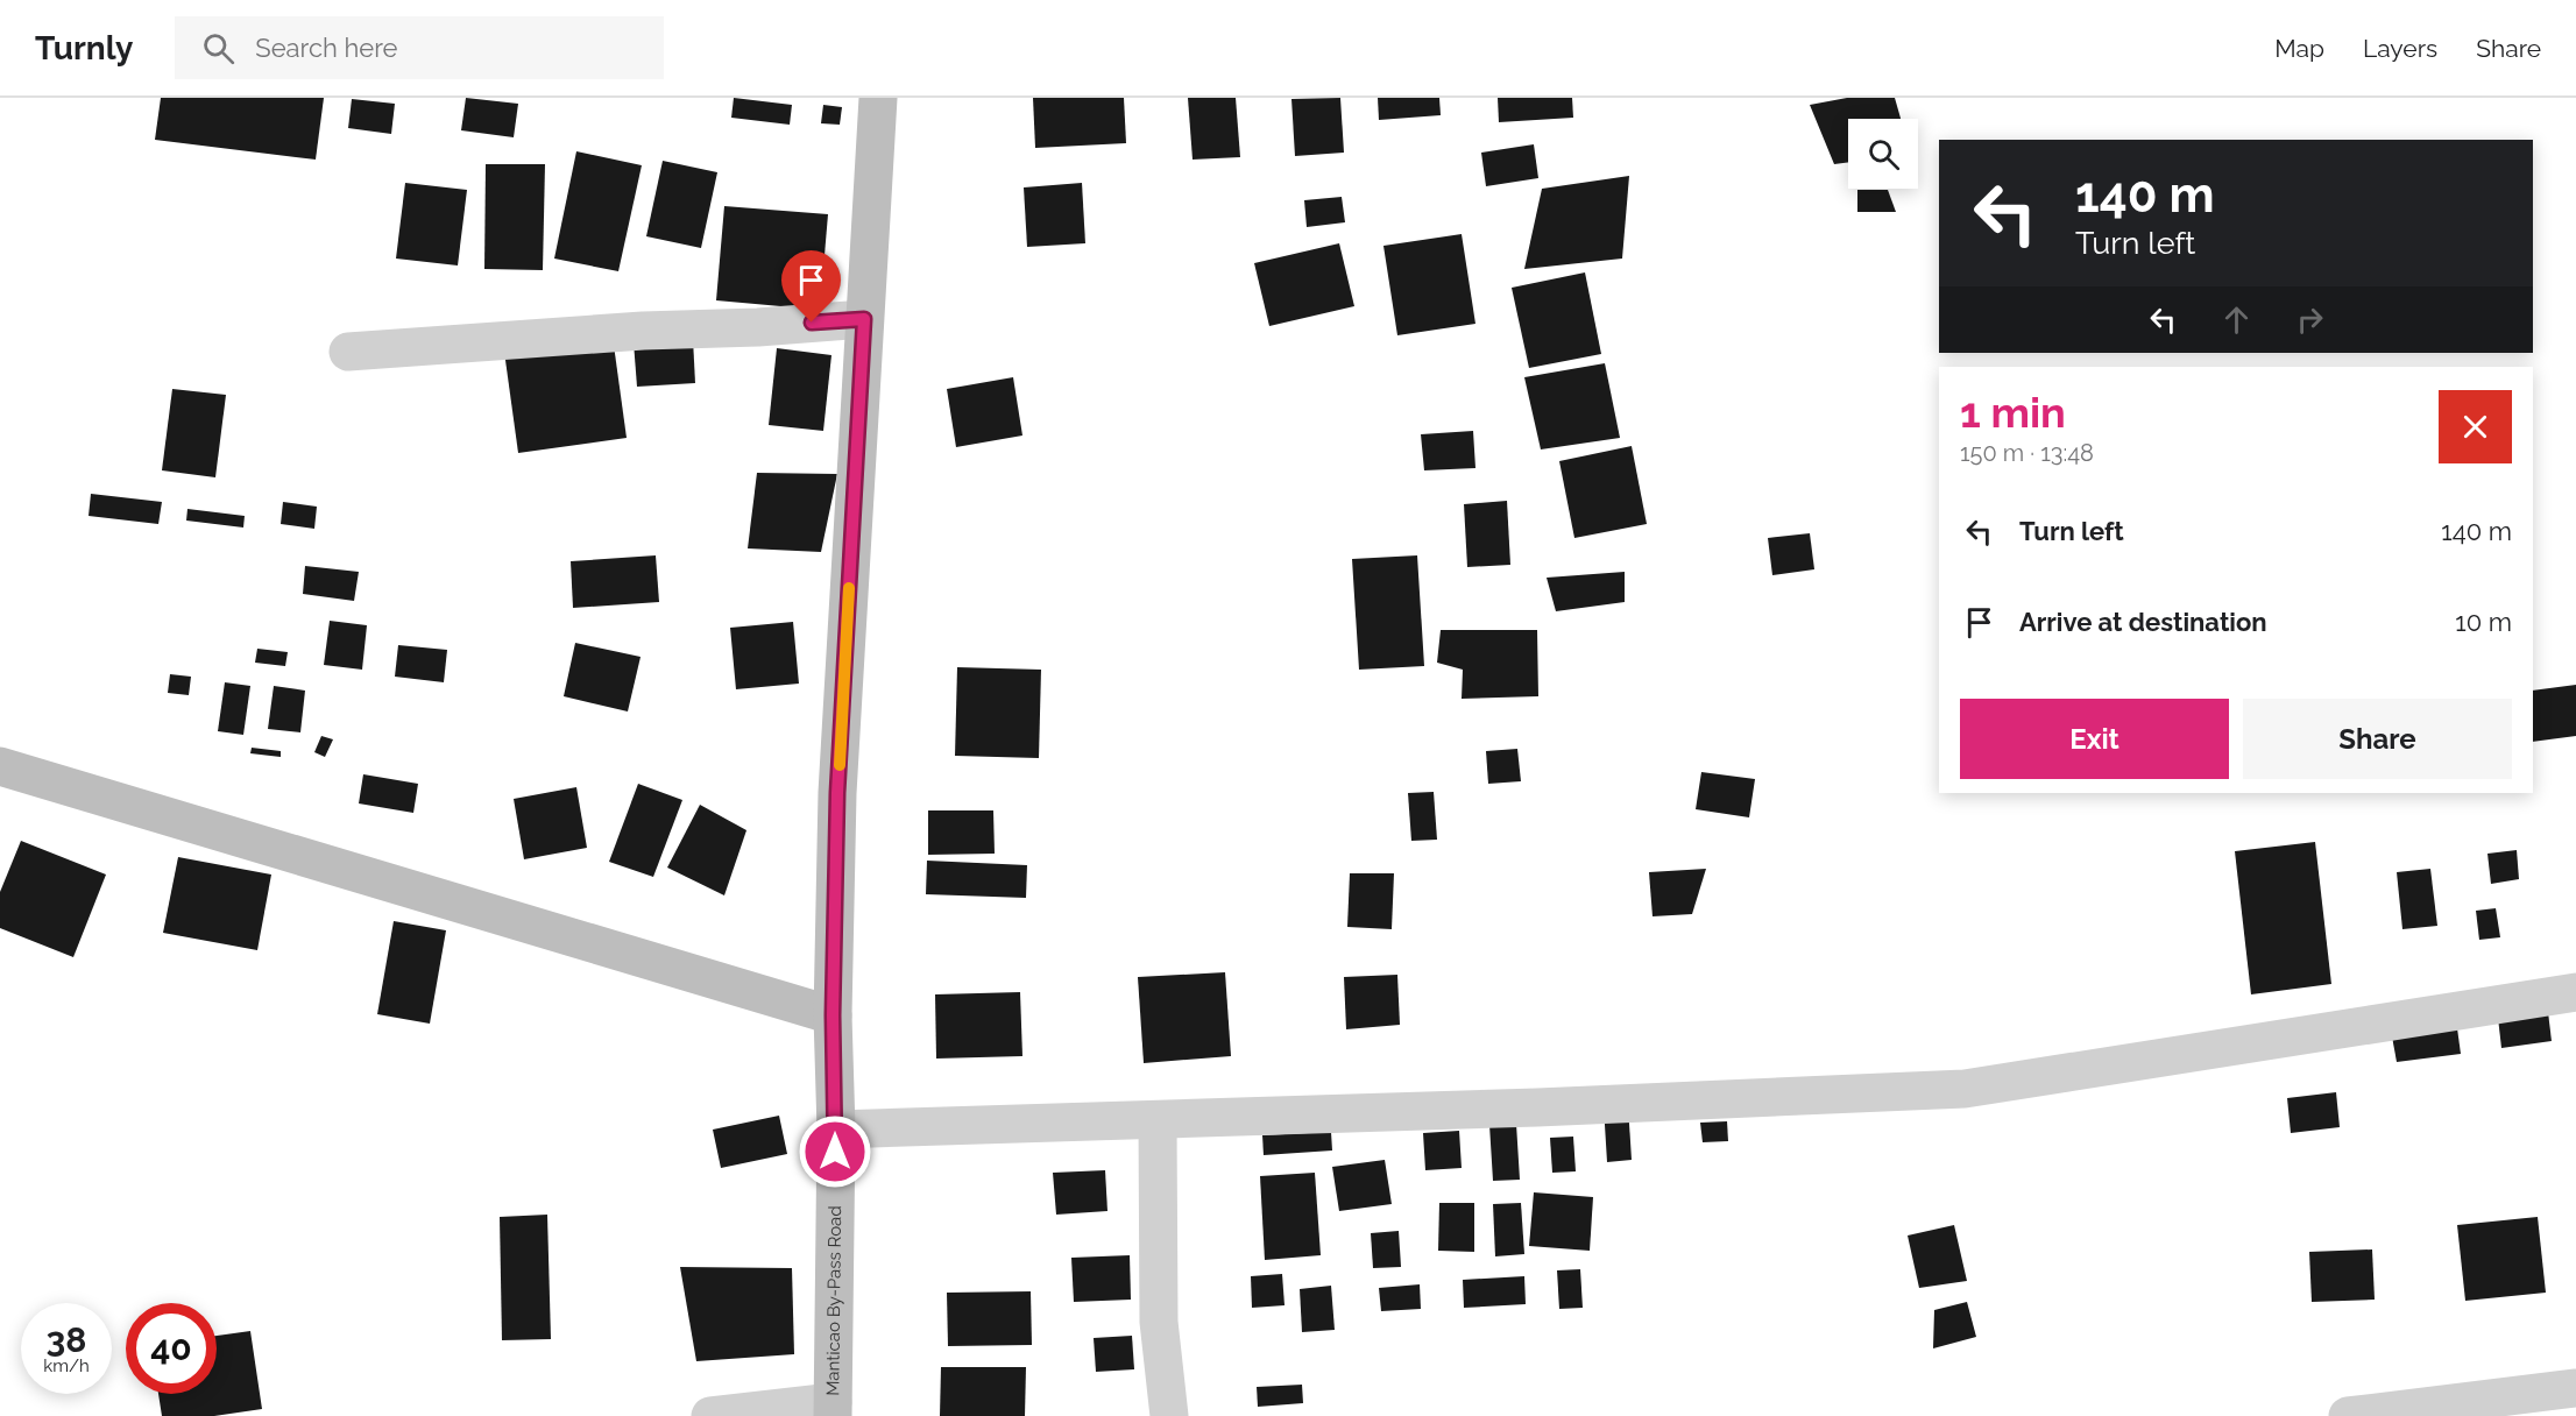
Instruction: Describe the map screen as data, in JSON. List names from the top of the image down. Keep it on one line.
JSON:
{"streets":{"street":["Manticao By-Pass Road"]},"page":{"header":"Turnly","search":"Search here","nav":["Map","Layers","Share"],"turn":["140 m","Turn left"],"heading":["1 min","150 m · 13:48"],"list":[{"name":"Turn left","value":"140 m"},{"name":"Arrive at destination","value":"10 m"}],"buttons":["Exit","Share"],"speed":"38 km/h","limit":"40"}}
